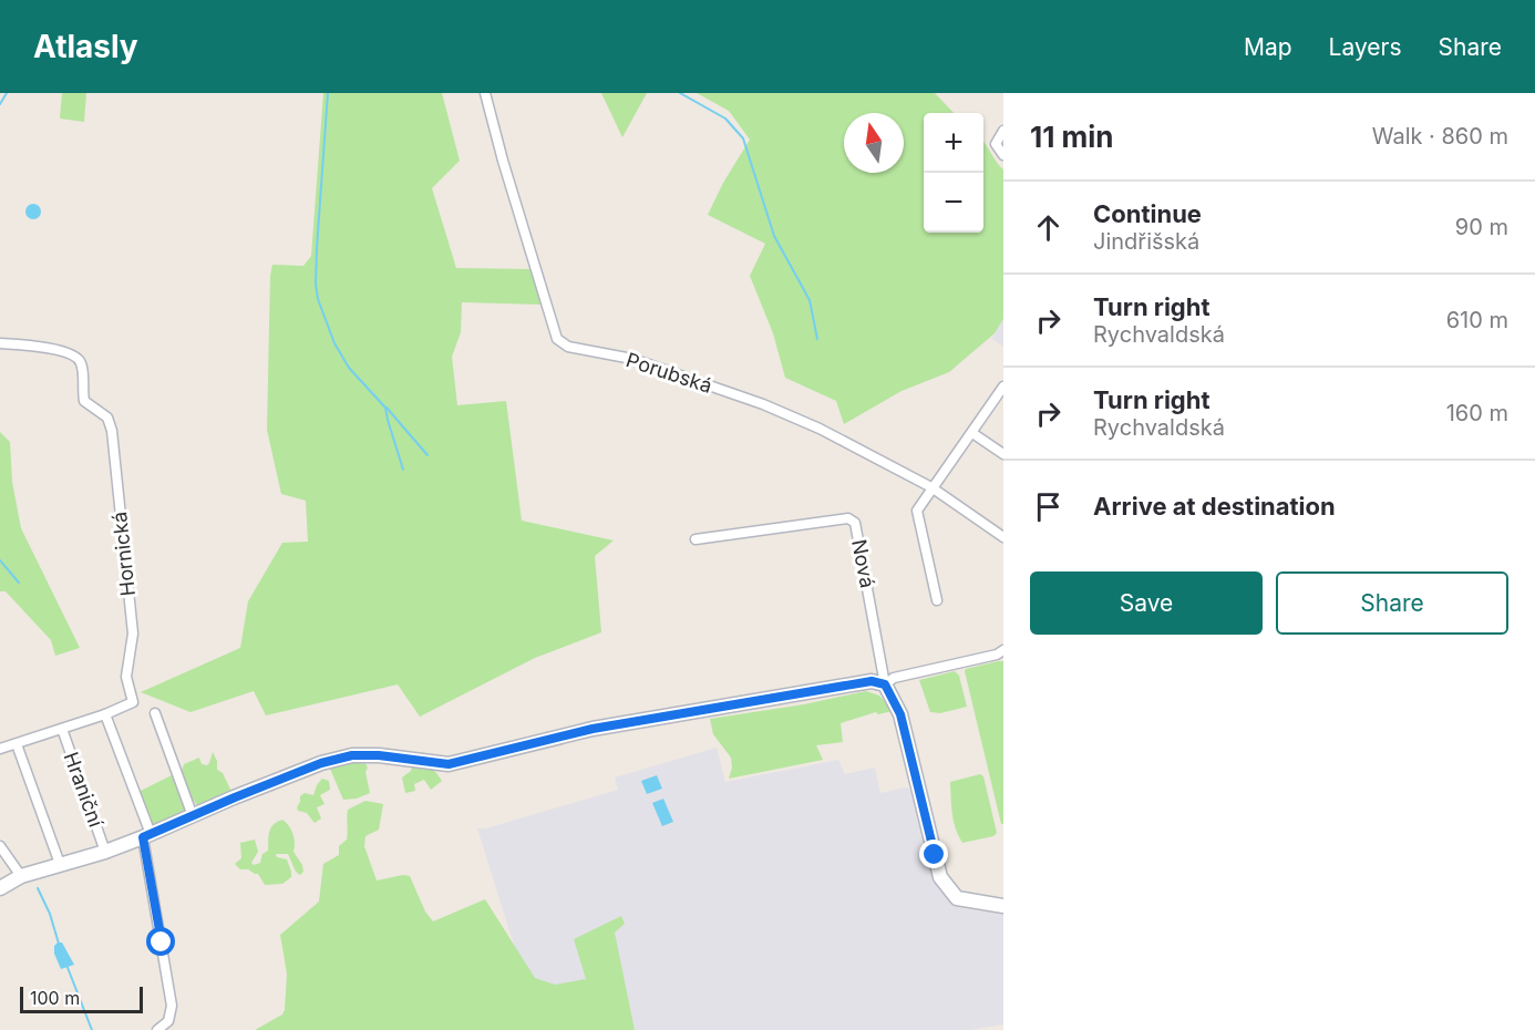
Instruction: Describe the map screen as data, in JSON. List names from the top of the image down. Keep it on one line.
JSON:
{"streets":{"street":["Porubská","Hornická","Nová","Hraniční"]},"crossings":[["Hornická","Hraniční"]],"scale_bar":"100 m","north":"top","page":{"header":"Atlasly","nav":["Map","Layers","Share"],"heading":["11 min","Walk · 860 m"],"map_buttons":["+","−"],"list":[["Continue","Jindřišská","90 m"],["Turn right","Rychvaldská","610 m"],["Turn right","Rychvaldská","160 m"],"Arrive at destination"],"buttons":["Save","Share"],"scale":"100 m"}}
